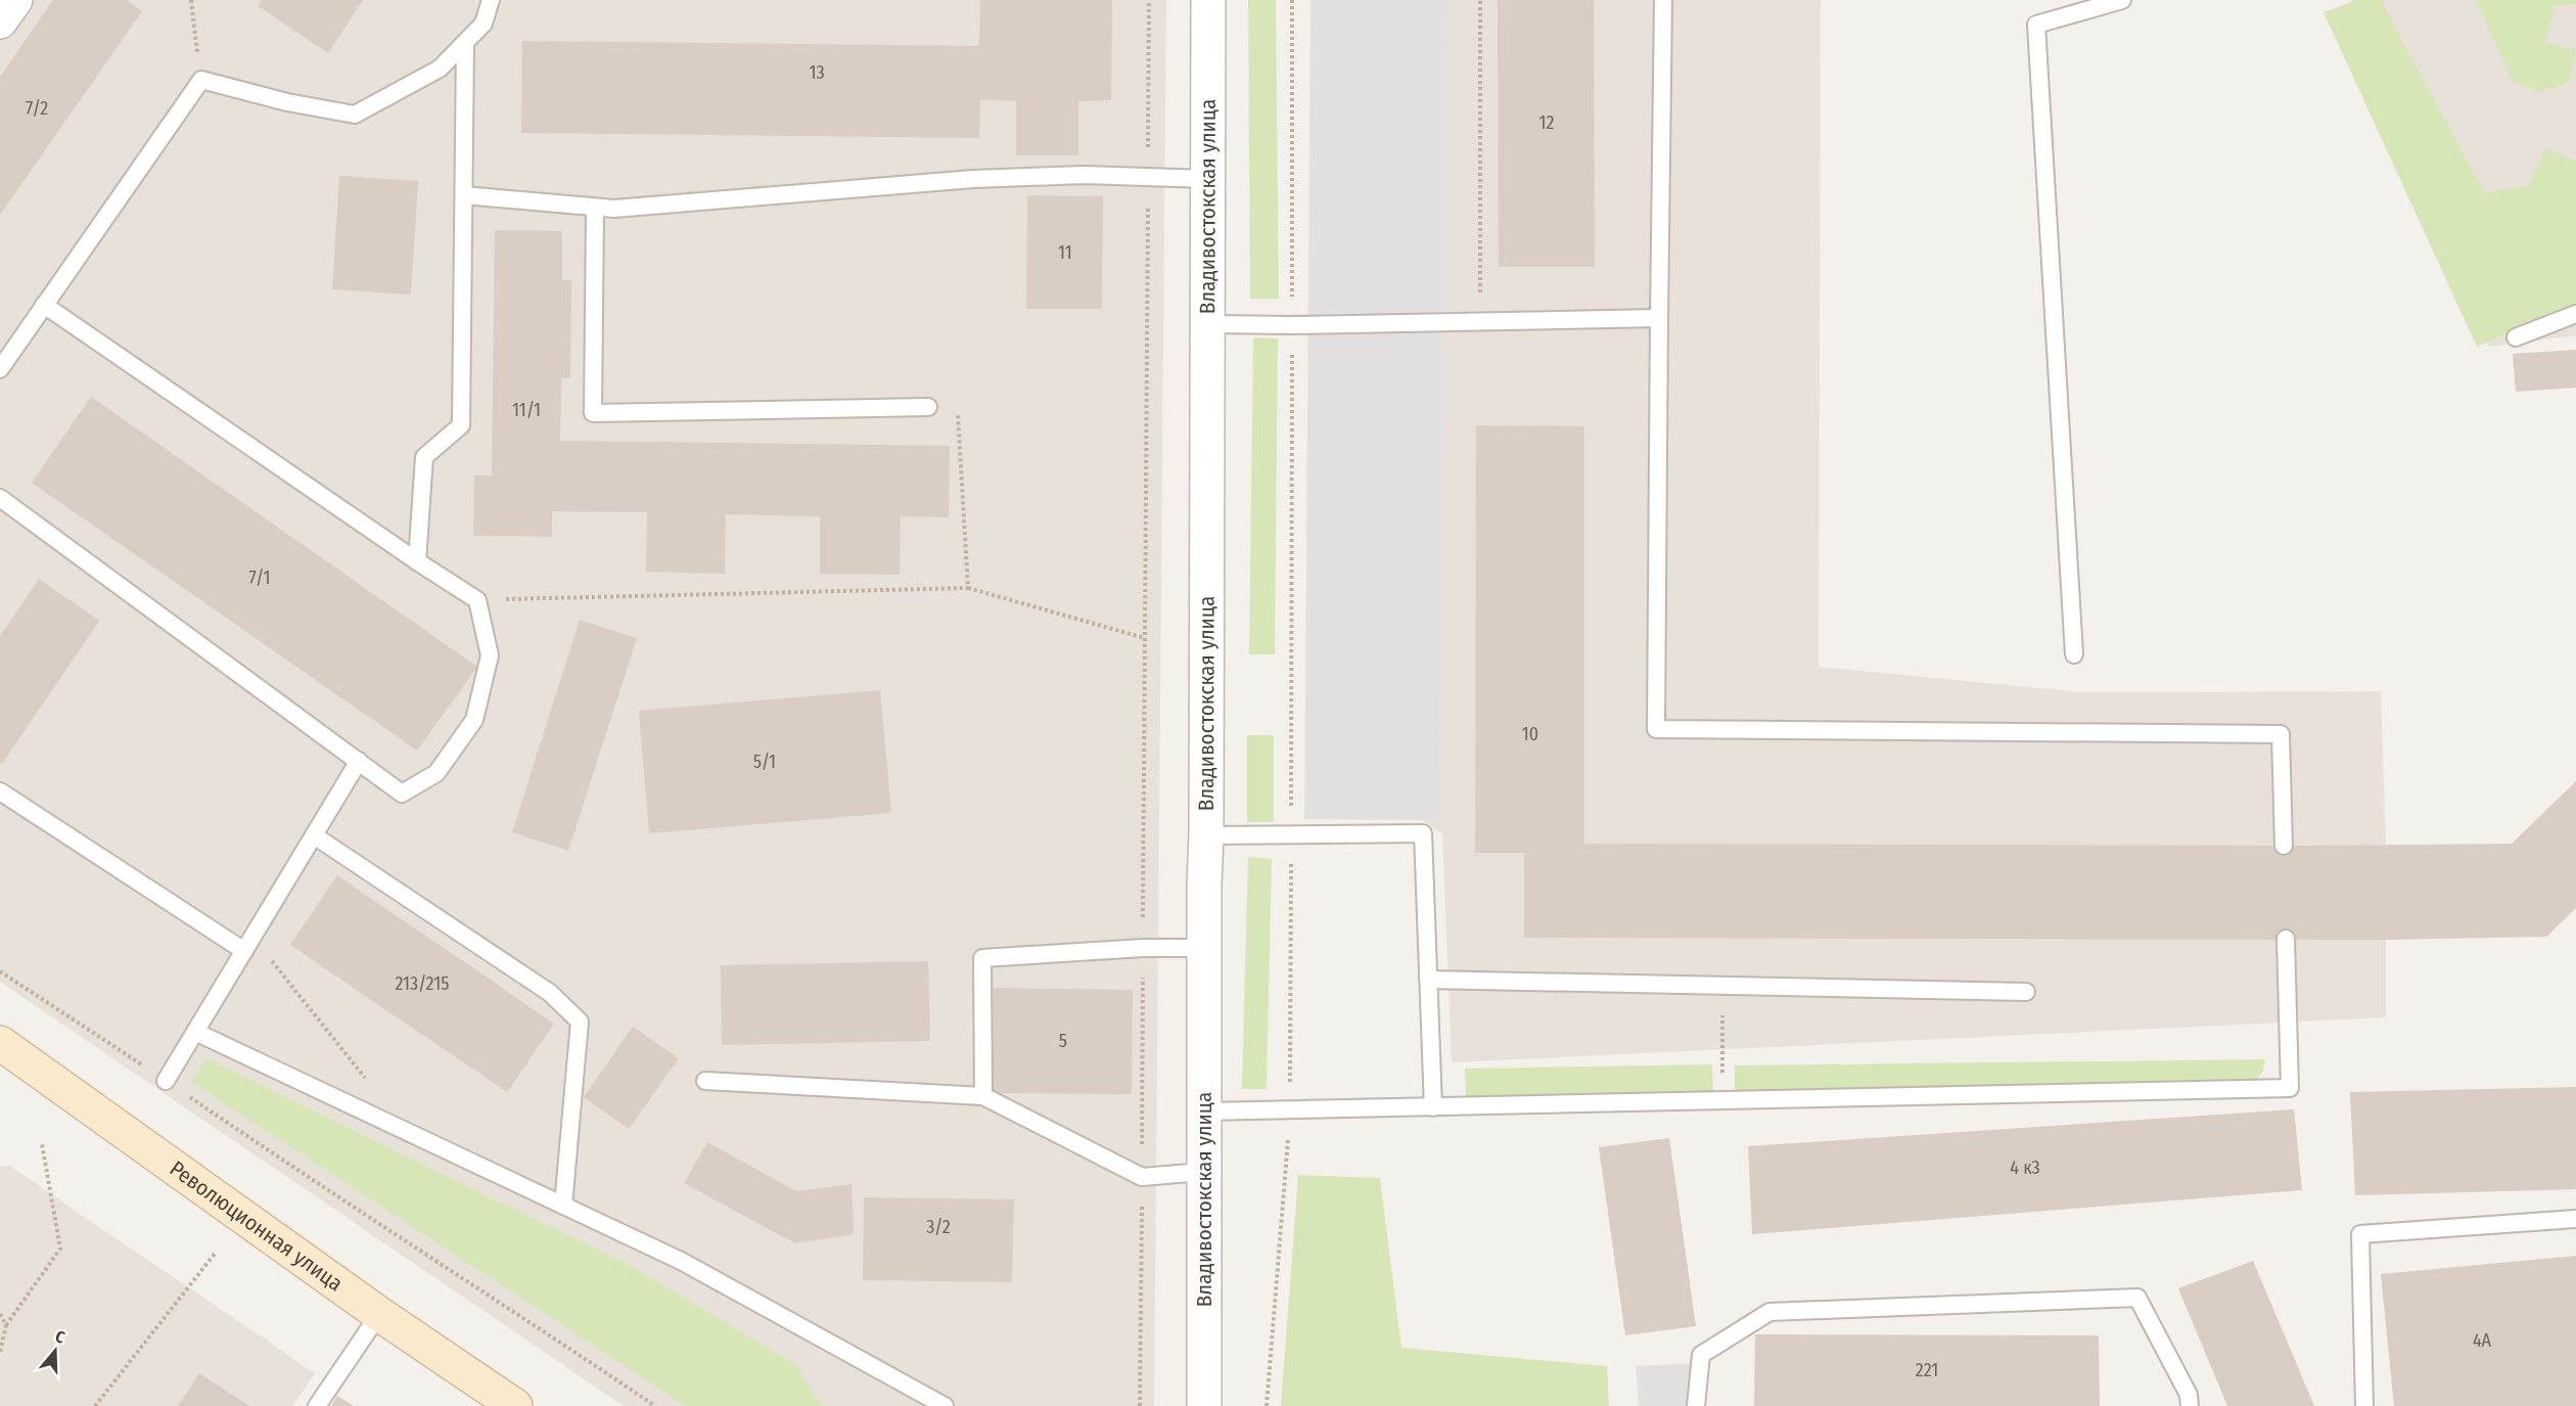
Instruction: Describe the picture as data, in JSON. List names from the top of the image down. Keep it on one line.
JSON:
{"streets":{"main road":["Революционная улица"],"street":["Владивостокская улица"]},"house_numbers":["13","7/2","12","11","11/1","7/1","10","5/1","213/215","5","4 к3","3/2","4А","221"],"north":"top"}
